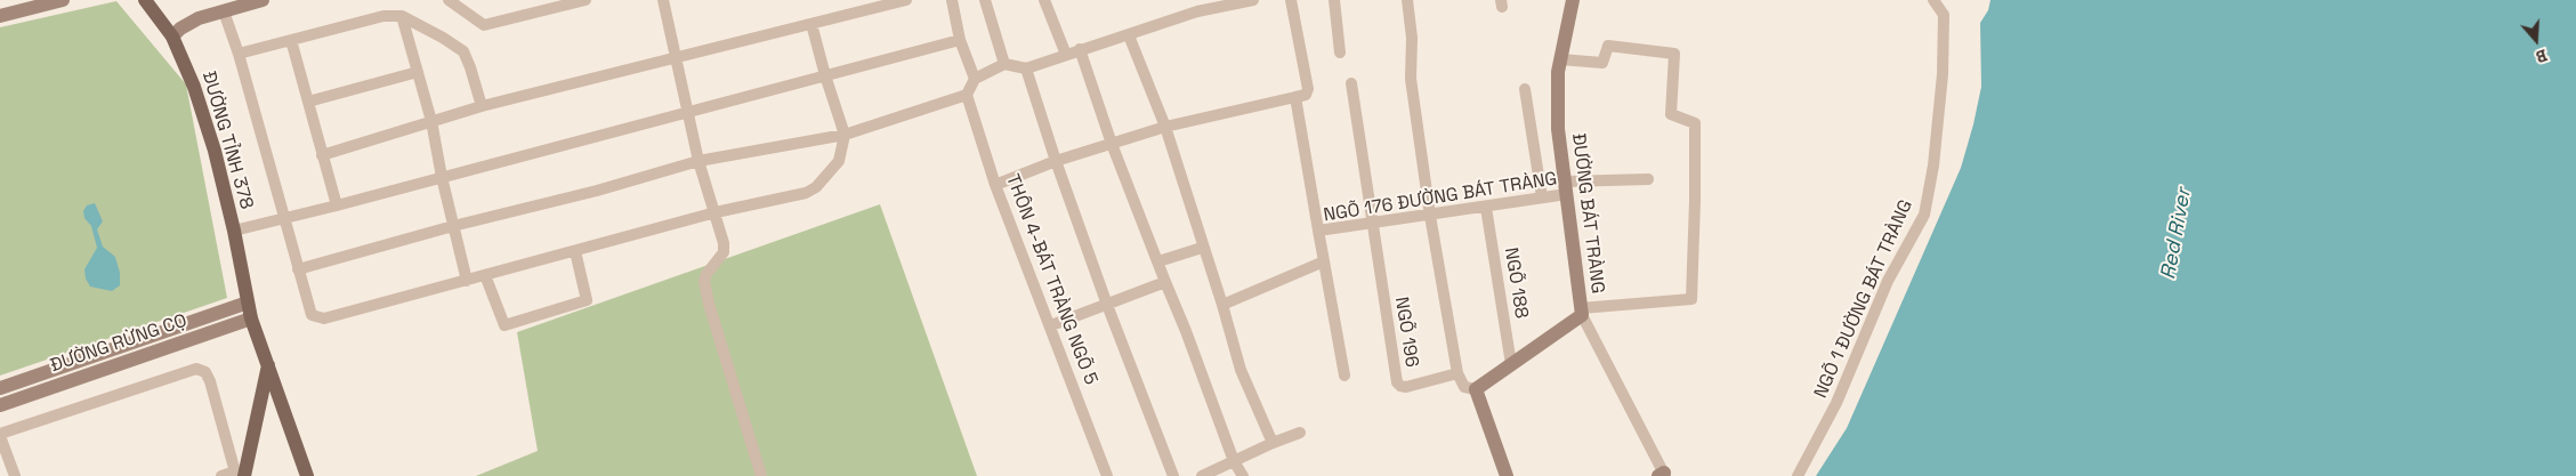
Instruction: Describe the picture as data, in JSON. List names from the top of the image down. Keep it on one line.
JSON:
{"streets":{"main road":["ĐƯỜNG TỈNH 378"],"street":["NGÕ 176 ĐƯỜNG BÁT TRÀNG","ĐƯỜNG BÁT TRÀNG","THÔN 4-BÁT TRÀNG NGÕ 5","NGÕ 188","NGÕ 1 ĐƯỜNG BÁT TRÀNG","NGÕ 196","ĐƯỜNG RỪNG CỌ"]},"crossings":[["ĐƯỜNG TỈNH 378","ĐƯỜNG RỪNG CỌ"],["NGÕ 176 ĐƯỜNG BÁT TRÀNG","ĐƯỜNG BÁT TRÀNG"],["NGÕ 176 ĐƯỜNG BÁT TRÀNG","NGÕ 188"],["NGÕ 176 ĐƯỜNG BÁT TRÀNG","NGÕ 196"],["ĐƯỜNG BÁT TRÀNG","NGÕ 188"]],"water":["Red River"],"north":"bottom"}
